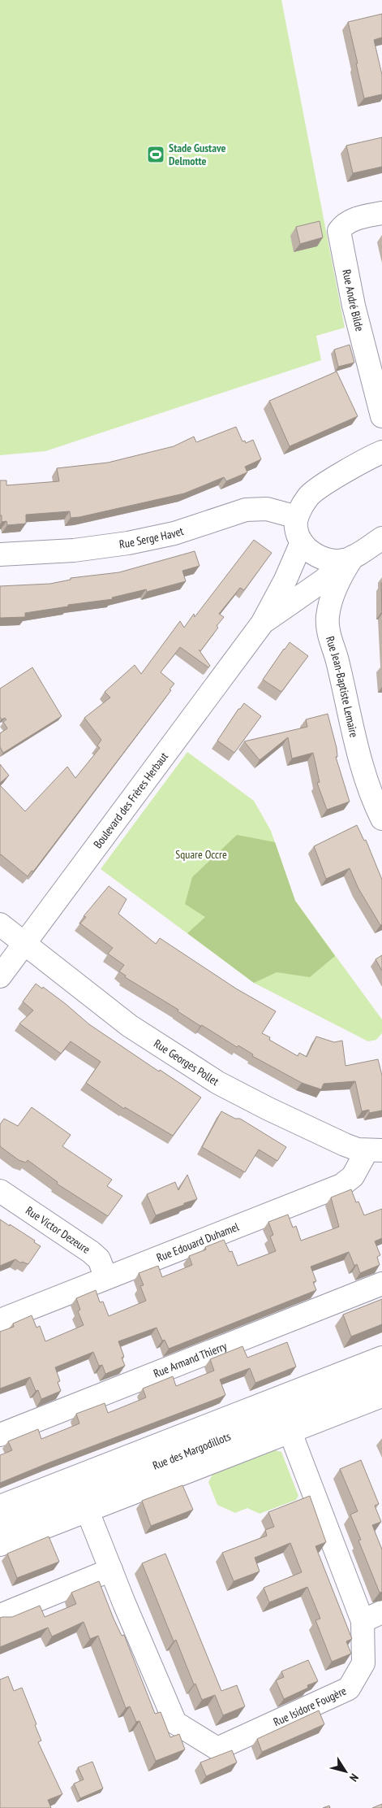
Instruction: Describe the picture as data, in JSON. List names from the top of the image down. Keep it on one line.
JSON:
{"streets":{"street":["Rue André Bilde","Rue Serge Havet","Rue Jean-Baptiste Lemaire","Boulevard des Frères Herbaut","Rue Georges Pollet","Rue Victor Dezeure","Rue Edouard Duhamel","Rue Armand Thierry","Rue des Margodillots","Rue Isidore Fougère"]},"crossings":[["Rue Jean-Baptiste Lemaire","Boulevard des Frères Herbaut"],["Boulevard des Frères Herbaut","Rue Georges Pollet"],["Rue Georges Pollet","Rue Edouard Duhamel"],["Rue Victor Dezeure","Rue Edouard Duhamel"],["Rue des Margodillots","Rue Isidore Fougère"]],"parks":["Square Occre"],"places":{"sports":["Stade Gustave Delmotte"]},"north":"bottom right"}
